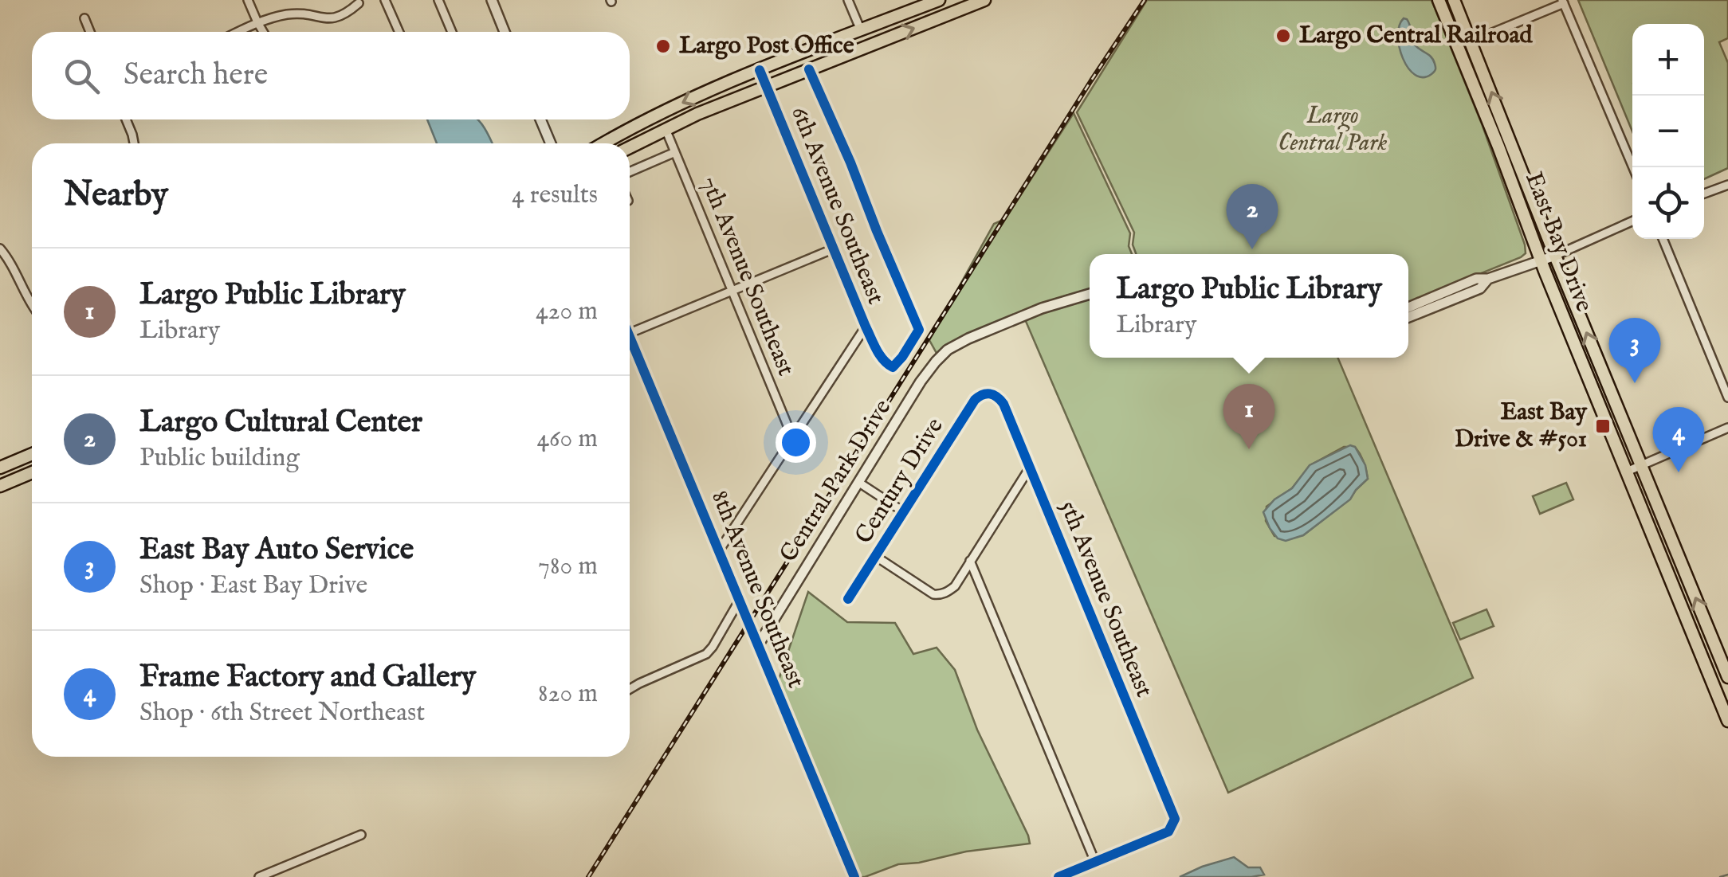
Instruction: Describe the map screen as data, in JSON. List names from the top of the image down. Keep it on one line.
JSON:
{"streets":{"main road":["East Bay Drive"],"street":["6th Avenue Southeast","7th Avenue Southeast","Central Park Drive","Century Drive","8th Avenue Southeast","5th Avenue Southeast"]},"crossings":[["Central Park Drive","8th Avenue Southeast"],["Century Drive","5th Avenue Southeast"]],"parks":["Largo Central Park"],"places":{"other":["Largo Central Railroad","Largo Post Office"],"transit":["East Bay Drive & #501"]},"page":{"map_buttons":["+","−"],"search":"Search here","heading":["Nearby","4 results"],"pins":["2","3","1","4"],"list":[{"mark":"1","name":"Largo Public Library","note":"Library","value":"420 m"},{"mark":"2","name":"Largo Cultural Center","note":"Public building","value":"460 m"},{"mark":"3","name":"East Bay Auto Service","note":"Shop · East Bay Drive","value":"780 m"},{"mark":"4","name":"Frame Factory and Gallery","note":"Shop · 6th Street Northeast","value":"820 m"}],"popup":["Largo Public Library","Library"]}}
